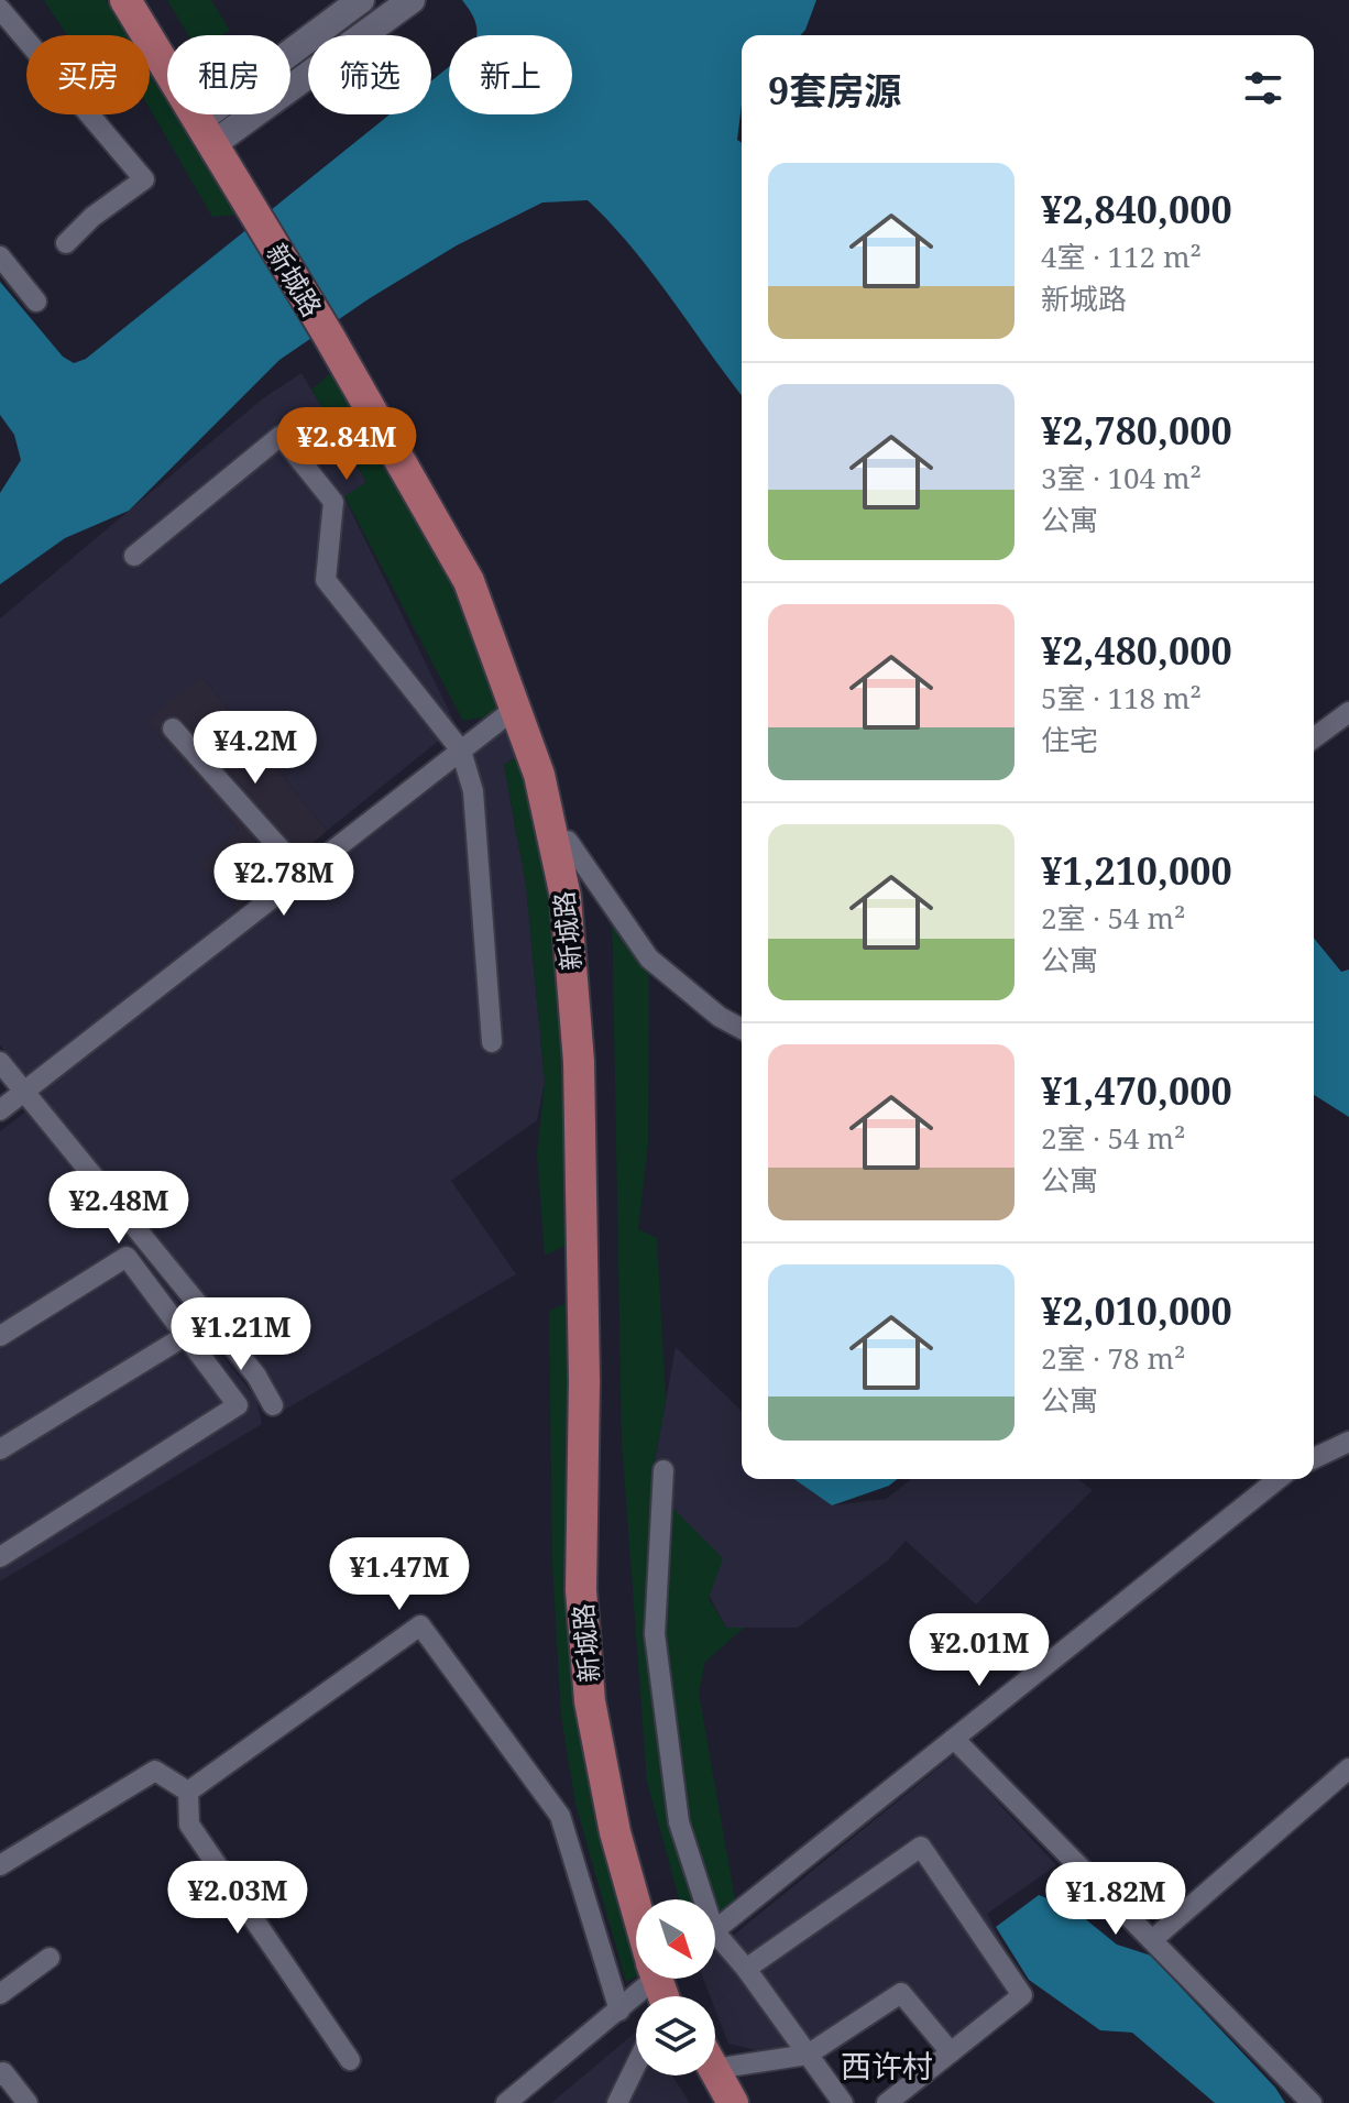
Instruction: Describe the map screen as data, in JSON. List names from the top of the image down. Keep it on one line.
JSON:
{"streets":{"main road":["新城路"]},"districts":["西许村"],"north":"bottom right","page":{"chip":["买房","租房","筛选","新上"],"heading":"9套房源","list":[{"name":"¥2,840,000","note":"4室 · 112 m² · 新城路"},{"name":"¥2,780,000","note":"3室 · 104 m² · 公寓"},{"name":"¥2,480,000","note":"5室 · 118 m² · 住宅"},{"name":"¥1,210,000","note":"2室 · 54 m² · 公寓"},{"name":"¥1,470,000","note":"2室 · 54 m² · 公寓"},{"name":"¥2,010,000","note":"2室 · 78 m² · 公寓"}],"price":["¥2.84M","¥4.2M","¥2.78M","¥2.48M","¥1.21M","¥1.47M","¥2.01M","¥2.03M","¥1.82M"]}}
